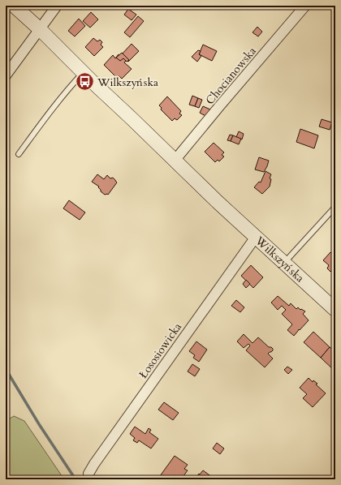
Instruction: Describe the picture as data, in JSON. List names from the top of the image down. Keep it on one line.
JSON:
{"streets":{"street":["Chocianowska","Wilkszyńska","Łososiowicka"]},"crossings":[["Chocianowska","Wilkszyńska"],["Wilkszyńska","Łososiowicka"]],"places":{"bus stop":["Wilkszyńska"]}}
